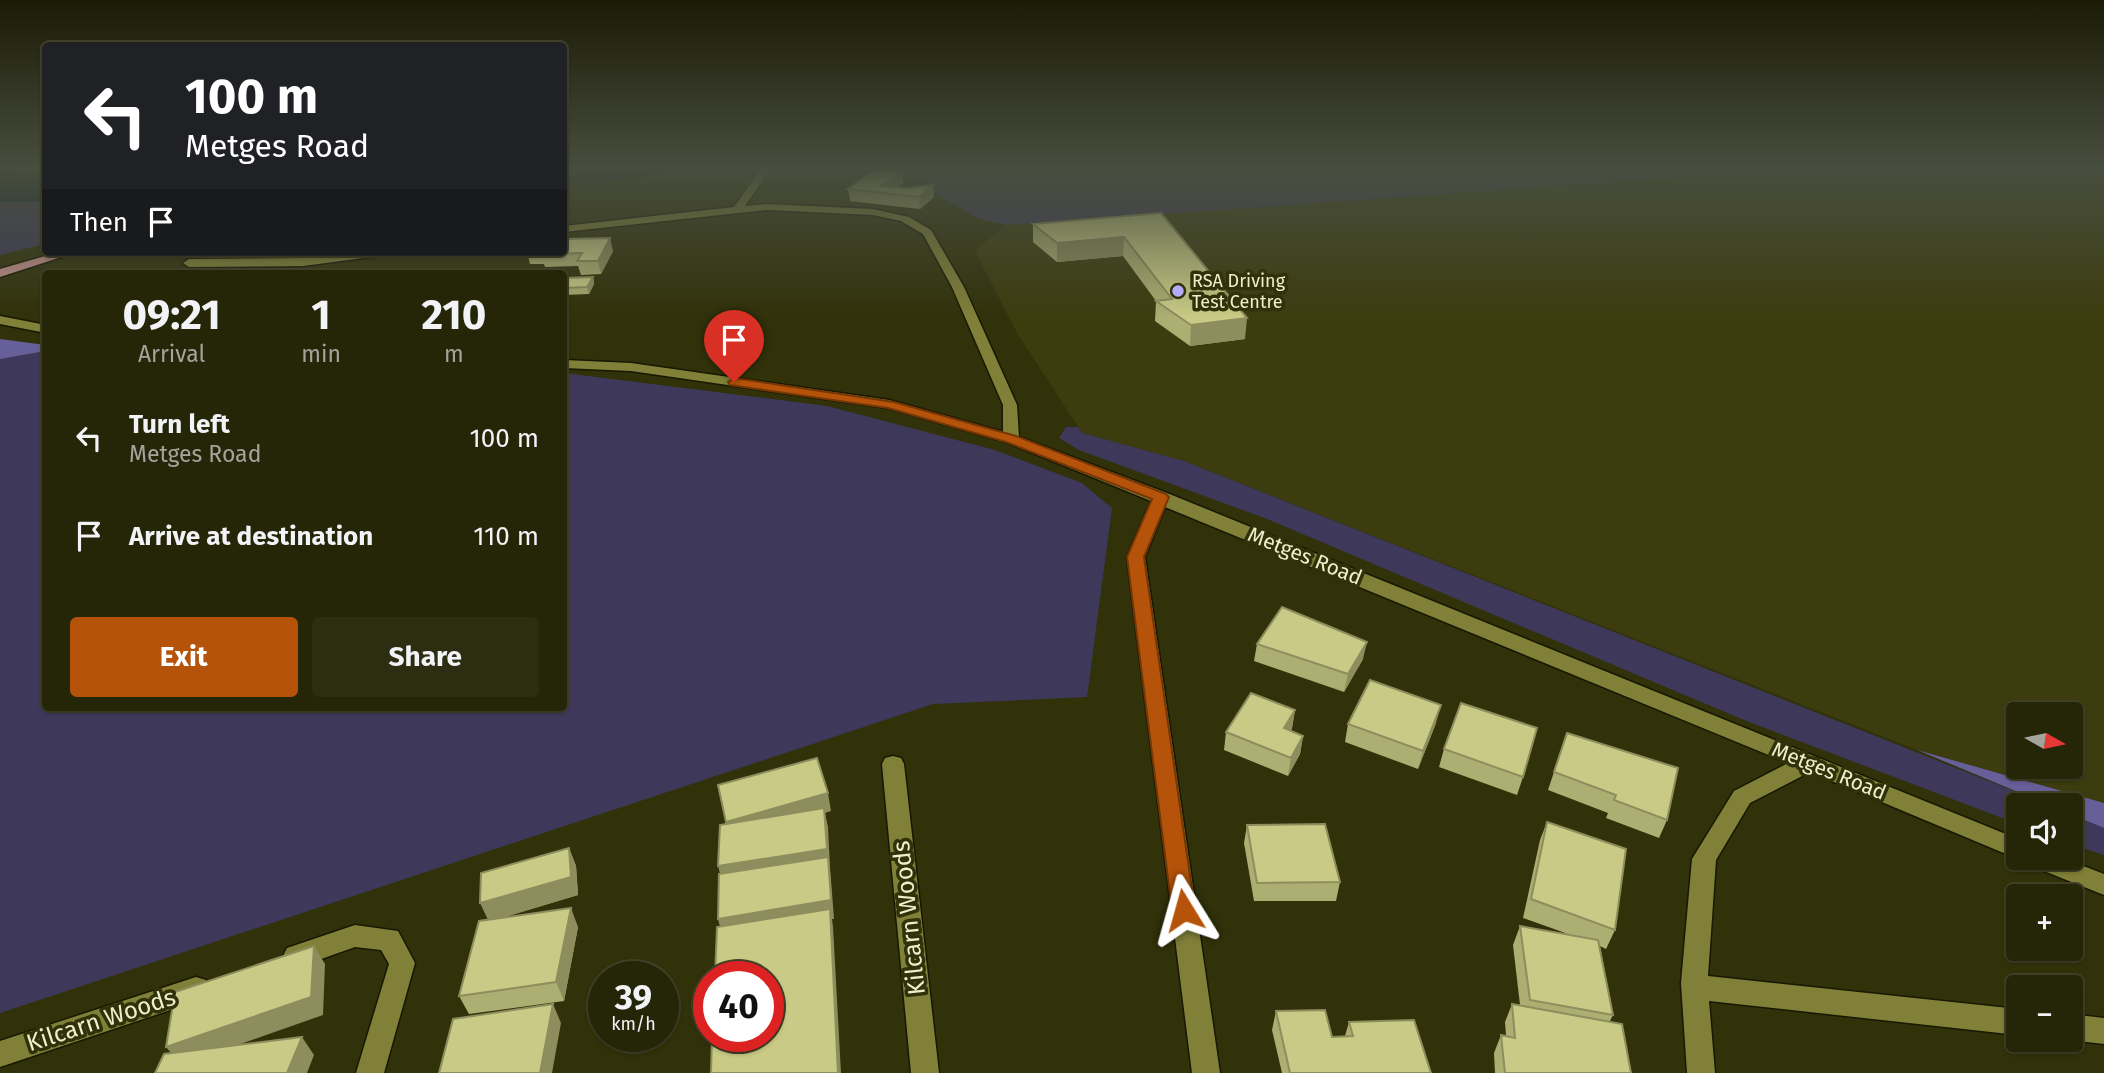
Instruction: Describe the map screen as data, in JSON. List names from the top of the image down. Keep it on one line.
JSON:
{"streets":{"street":["Metges Road","Kilcarn Woods"]},"places":["RSA Driving Test Centre"],"north":"right","page":{"turn":["100 m","Metges Road"],"then":"Then","eta":["09:21","Arrival","1","min","210","m"],"list":[{"name":"Turn left","note":"Metges Road","value":"100 m"},{"name":"Arrive at destination","value":"110 m"}],"buttons":["Exit","Share"],"map_buttons":["+","−"],"speed":"39 km/h","limit":"40"}}
